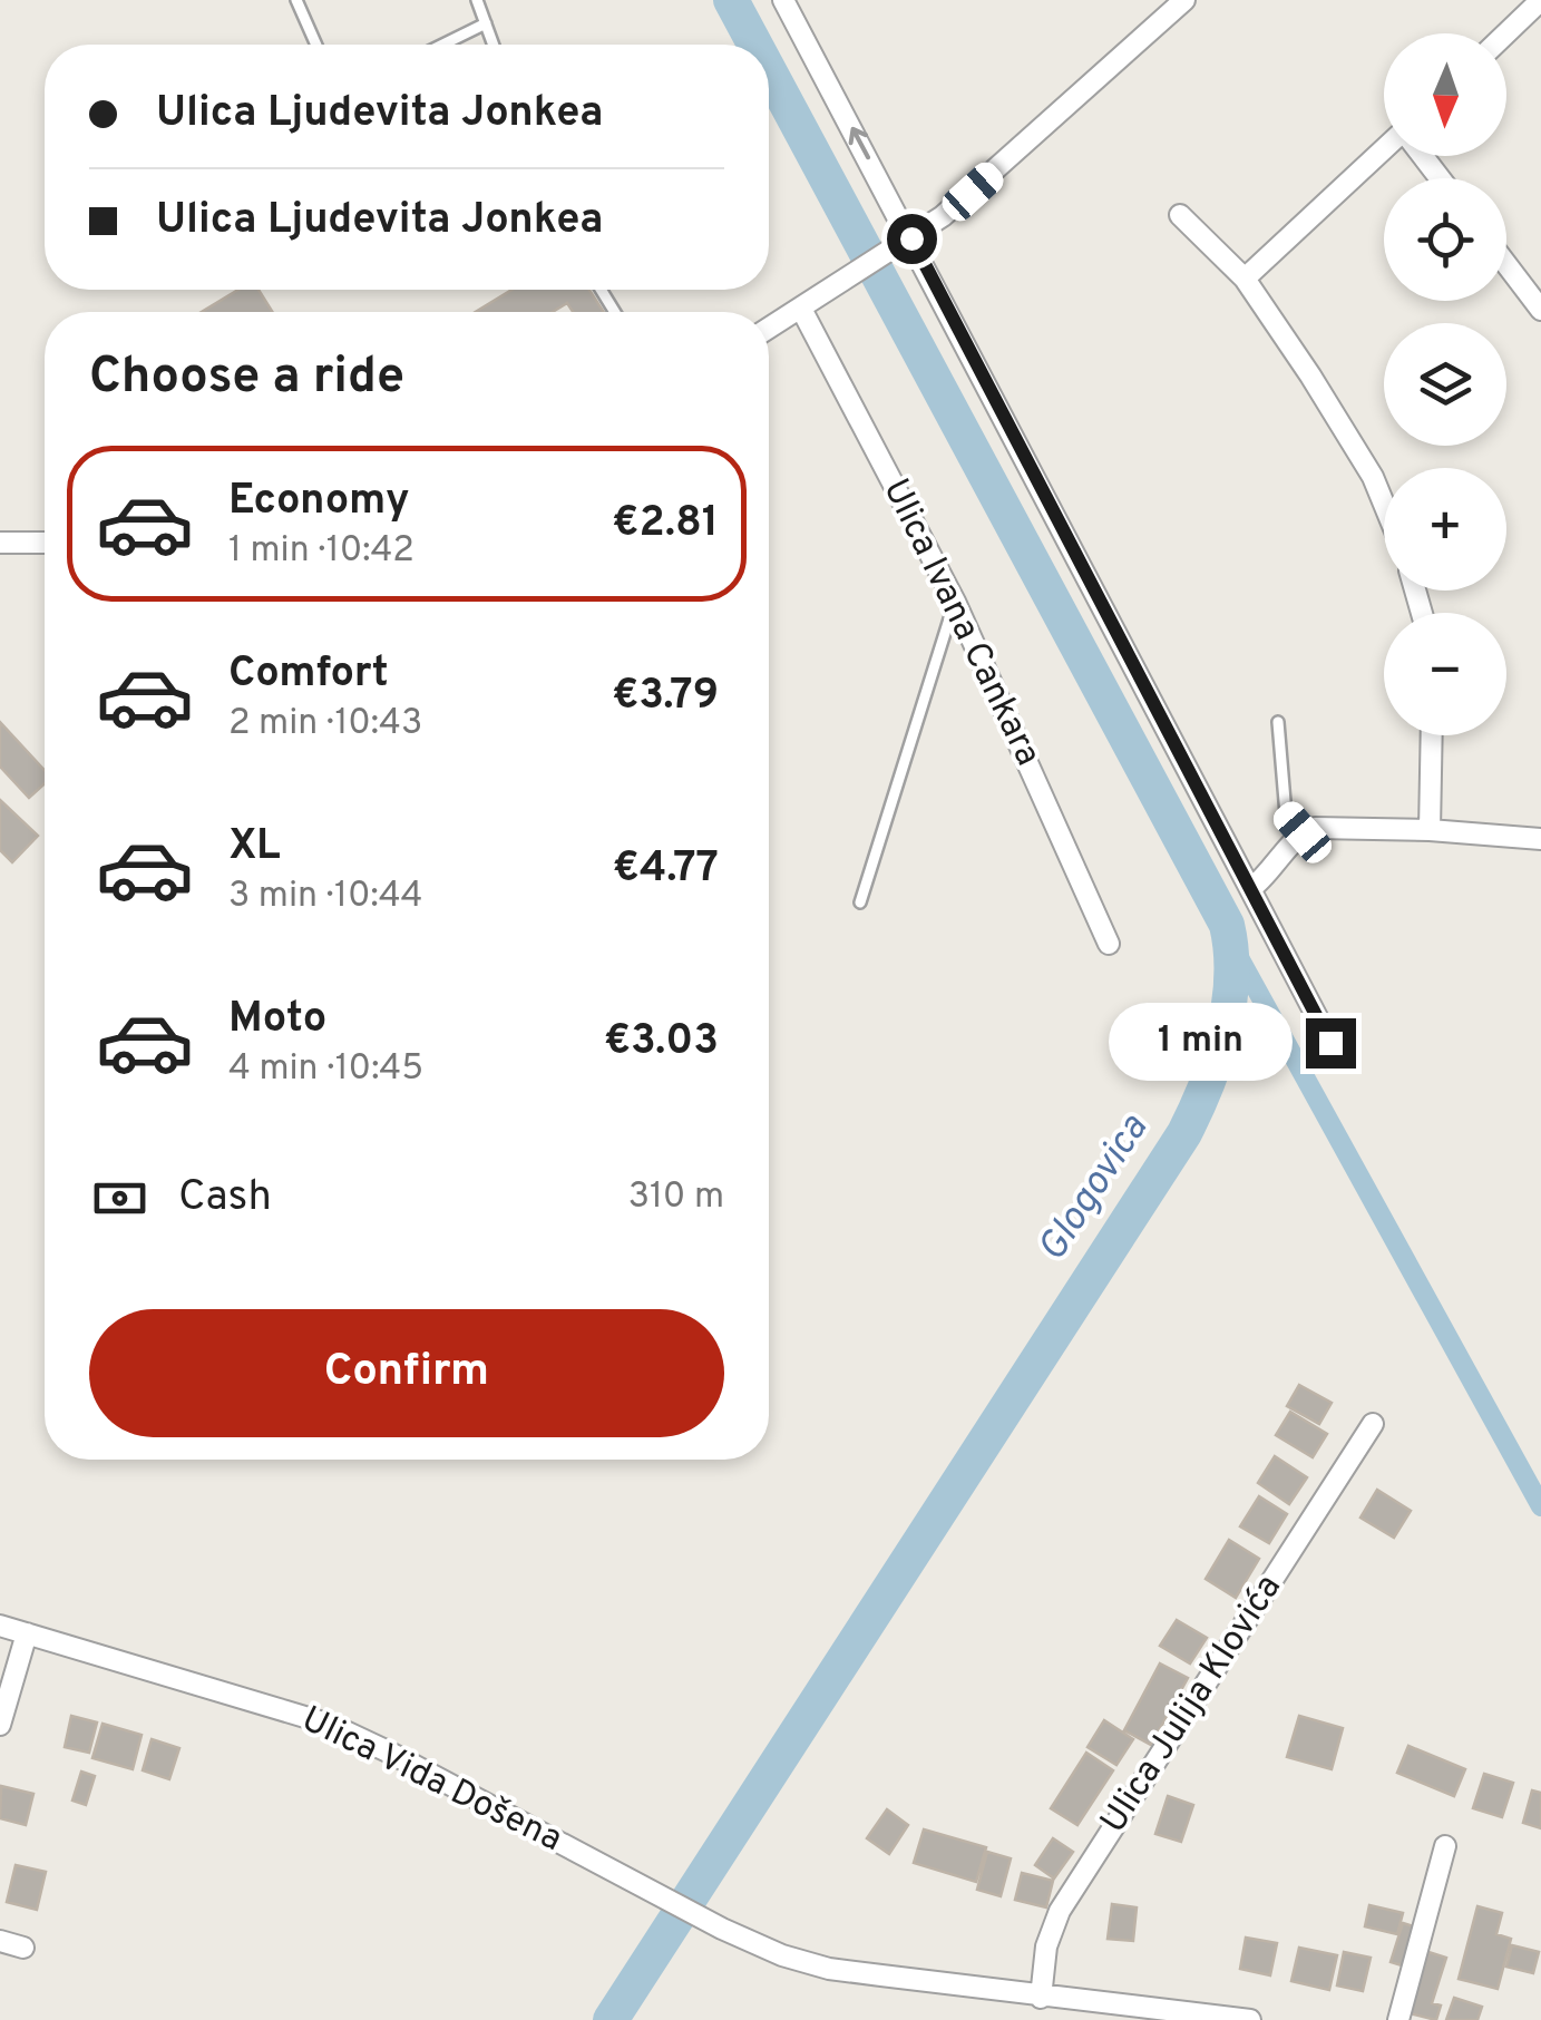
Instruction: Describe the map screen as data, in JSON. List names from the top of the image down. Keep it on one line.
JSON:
{"streets":{"street":["Ulica Ivana Cankara","Ulica Julija Klovića","Ulica Vida Došena"]},"crossings":[["Ulica Julija Klovića","Ulica Vida Došena"]],"water":["Glogovica"],"north":"bottom","page":{"map_buttons":["+","−"],"banner":["Ulica Ljudevita Jonkea","Ulica Ljudevita Jonkea"],"heading":"Choose a ride","list":[{"name":"Economy","note":"1 min · 10:42","value":"€2.81"},{"name":"Comfort","note":"2 min · 10:43","value":"€3.79"},{"name":"XL","note":"3 min · 10:44","value":"€4.77"},{"name":"Moto","note":"4 min · 10:45","value":"€3.03"}],"bubble":"1 min","pay":["Cash","310 m"],"buttons":"Confirm"}}
